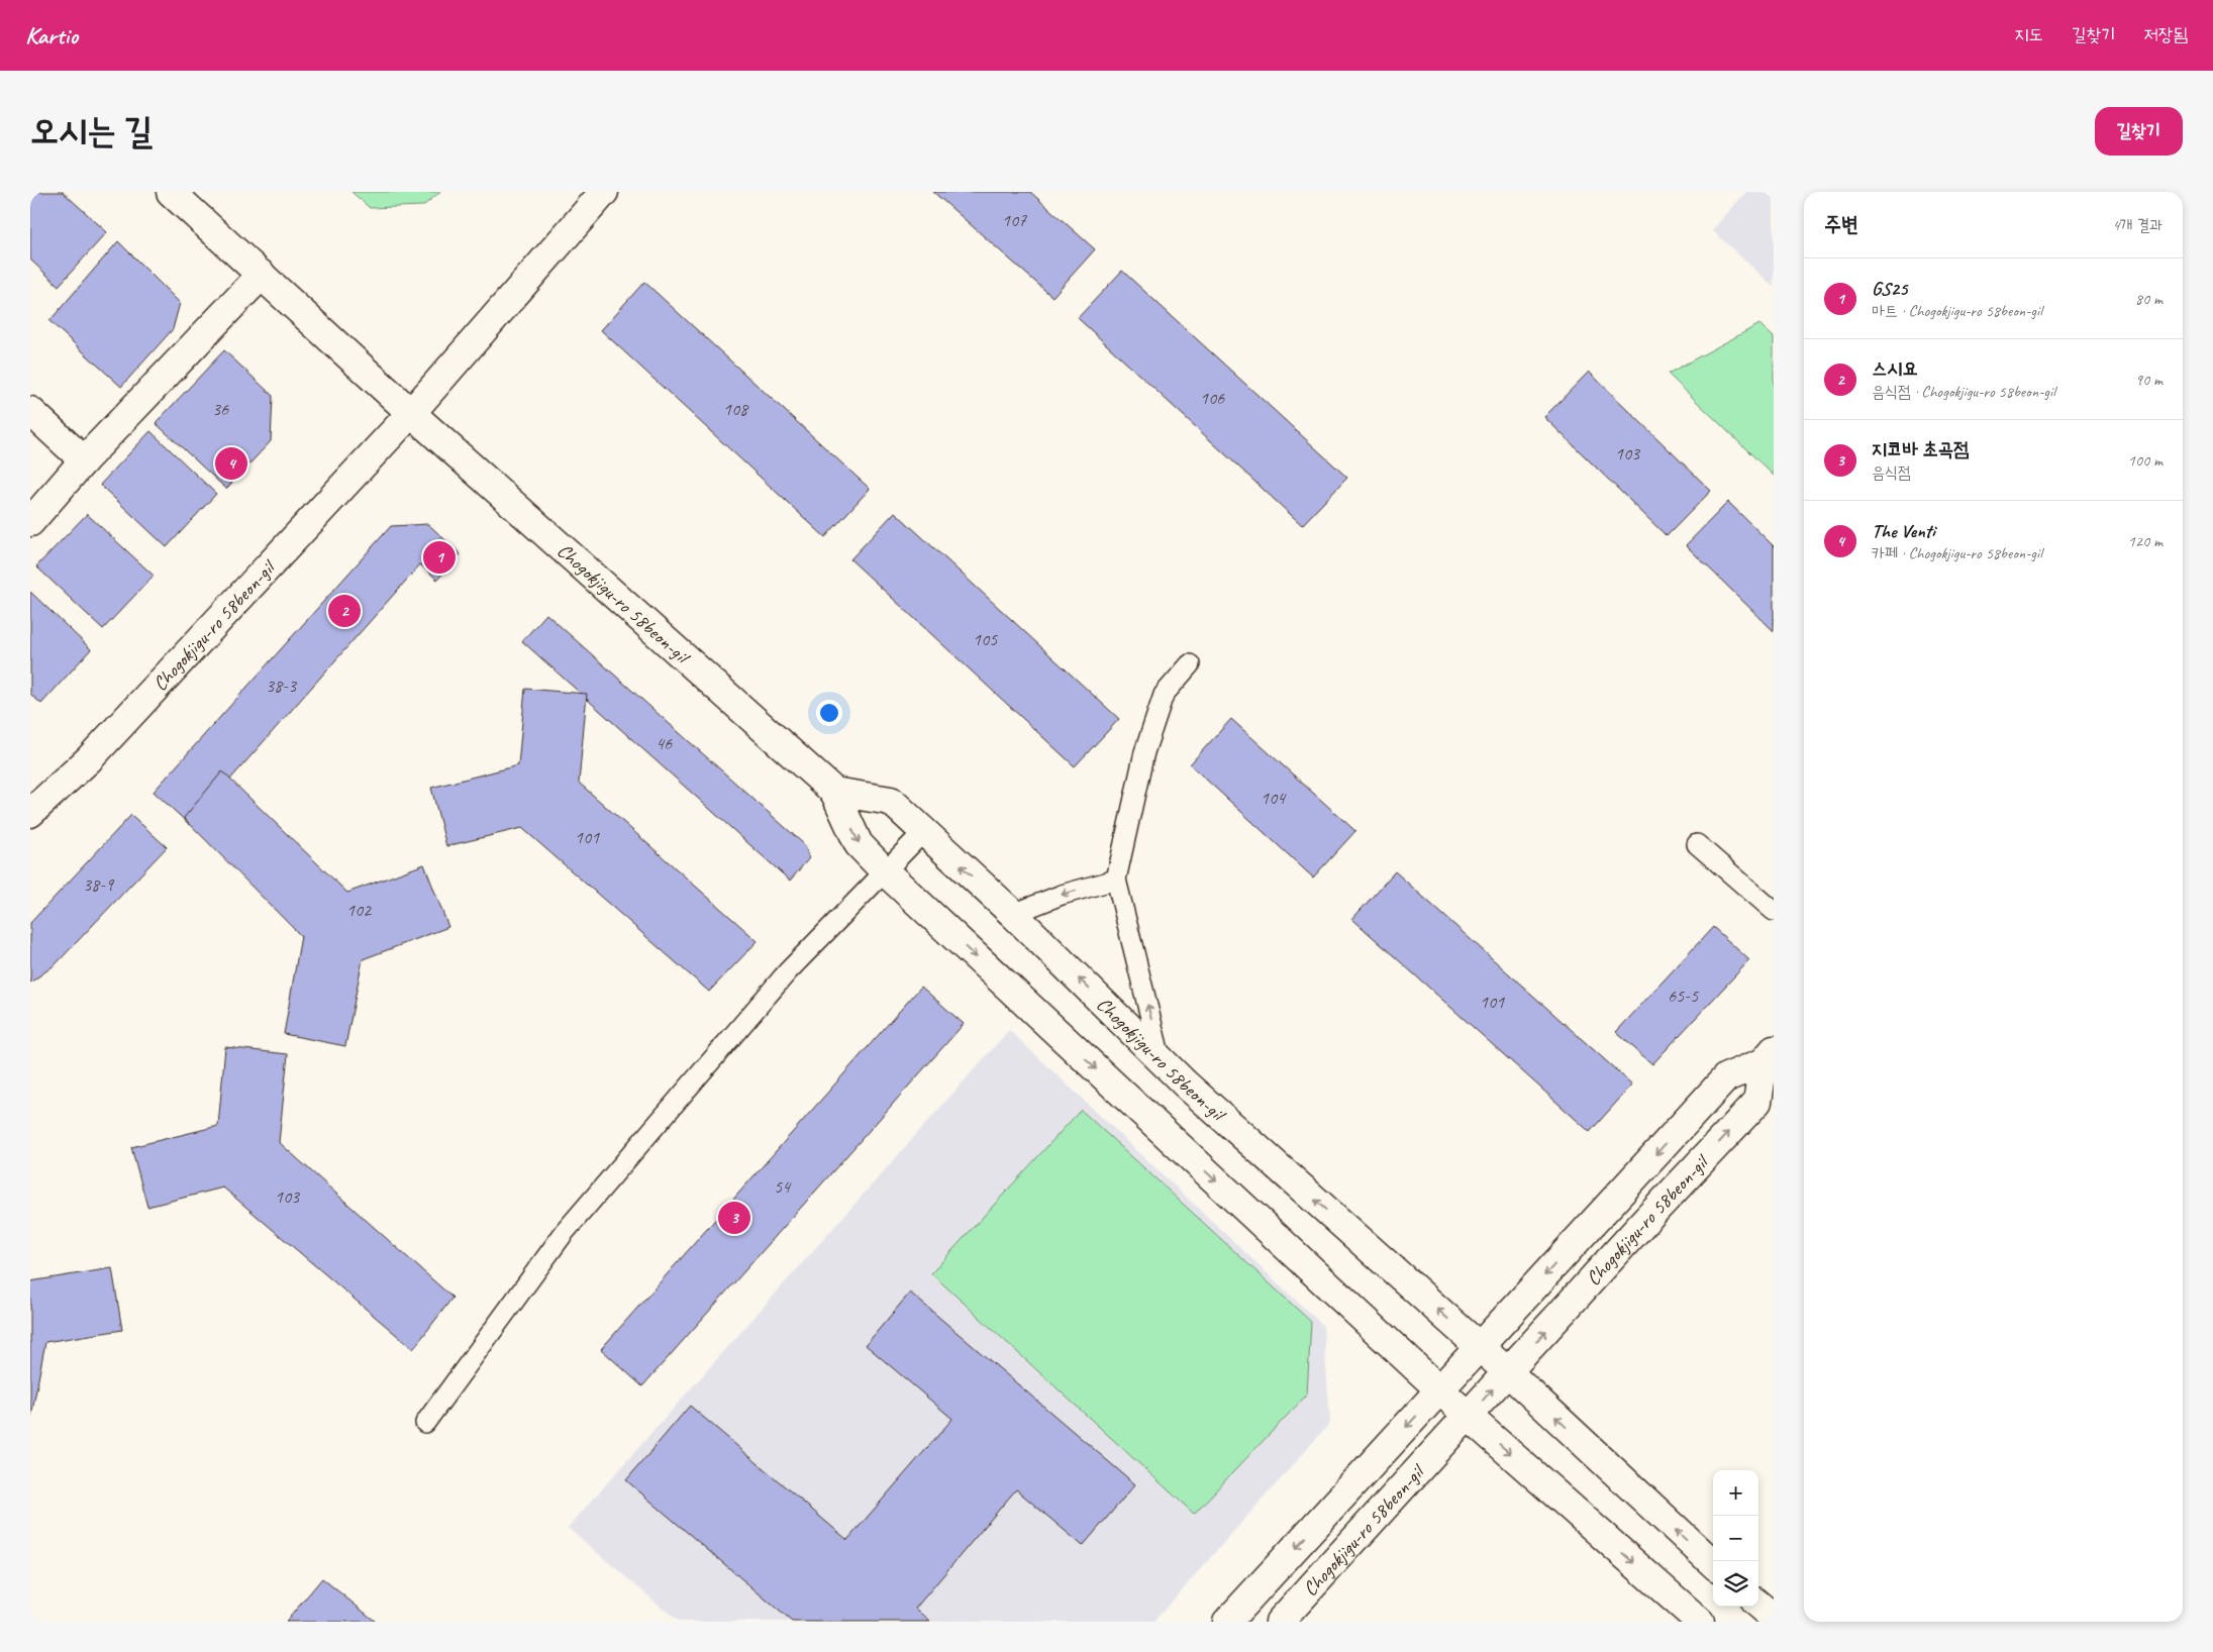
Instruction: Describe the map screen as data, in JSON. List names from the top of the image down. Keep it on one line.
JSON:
{"streets":{"street":["Chogokjigu-ro 58beon-gil"]},"house_numbers":["107","106","36","108","103","105","38-3","46","104","101","38-9","102","65-5","101","54","103"],"page":{"header":"Kartio","nav":["지도","길찾기","저장됨"],"buttons":"길찾기","title":"오시는 길","heading":["주변","4개 결과"],"list":[{"mark":"1","name":"GS25","note":"마트 · Chogokjigu-ro 58beon-gil","value":"80 m"},{"mark":"2","name":"스시요","note":"음식점 · Chogokjigu-ro 58beon-gil","value":"90 m"},{"mark":"3","name":"지코바 초곡점","note":"음식점","value":"100 m"},{"mark":"4","name":"The Venti","note":"카페 · Chogokjigu-ro 58beon-gil","value":"120 m"}],"pins":["4","1","2","3"],"map_buttons":["+","−"]}}
